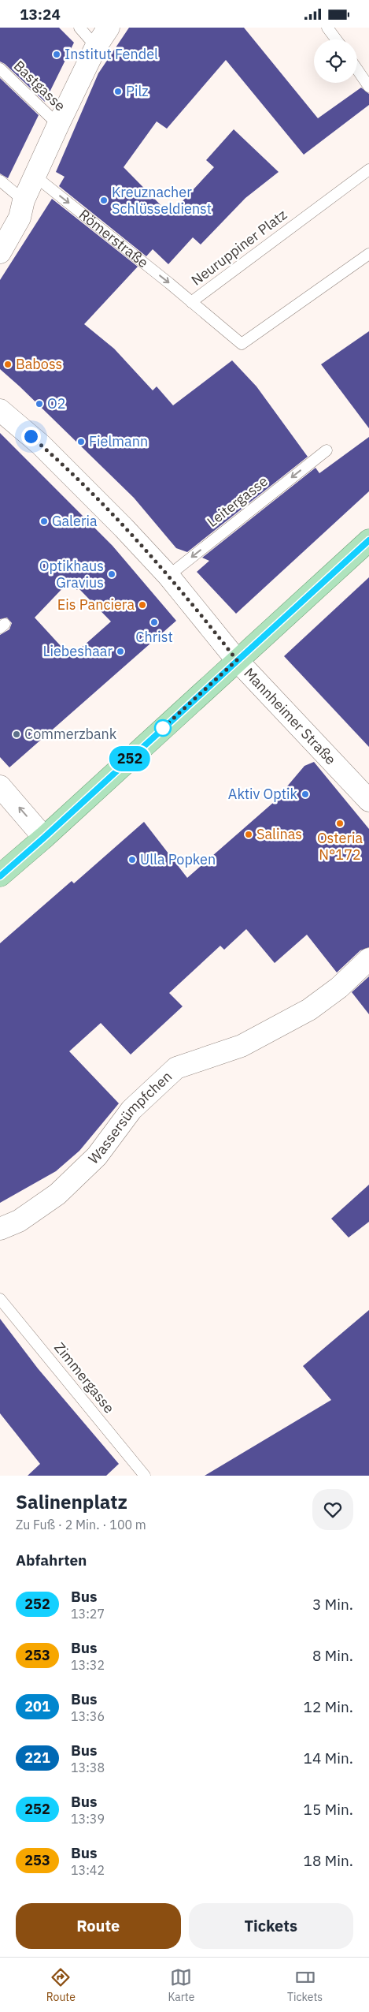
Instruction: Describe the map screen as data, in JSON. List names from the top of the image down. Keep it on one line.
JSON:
{"streets":{"street":["Mannheimer Straße","Wassersümpfchen"],"lane":["Bastgasse","Römerstraße","Neuruppiner Platz","Leitergasse","Zimmergasse"]},"crossings":[["Römerstraße","Neuruppiner Platz"],["Leitergasse","Mannheimer Straße"]],"one_way":["Römerstraße","Leitergasse"],"places":["Institut Fendel","Pilz","Kreuznacher Schlüsseldienst","Baboss","O2","Fielmann","Galeria","Optikhaus Gravius","Eis Panciera","Christ","Liebeshaar","Commerzbank","Aktiv Optik","Osteria N°172","Salinas","Ulla Popken"],"lines":["bus line 252"],"page":{"status":"13:24","on_map":"252","heading":[["Salinenplatz","Zu Fuß · 2 Min. · 100 m"],"Abfahrten"],"list":[{"mark":"252","name":"Bus","note":"13:27","value":"3 Min."},{"mark":"253","name":"Bus","note":"13:32","value":"8 Min."},{"mark":"201","name":"Bus","note":"13:36","value":"12 Min."},{"mark":"221","name":"Bus","note":"13:38","value":"14 Min."},{"mark":"252","name":"Bus","note":"13:39","value":"15 Min."},{"mark":"253","name":"Bus","note":"13:42","value":"18 Min."}],"buttons":["Route","Tickets"],"tabs":["Route","Karte","Tickets"]}}
